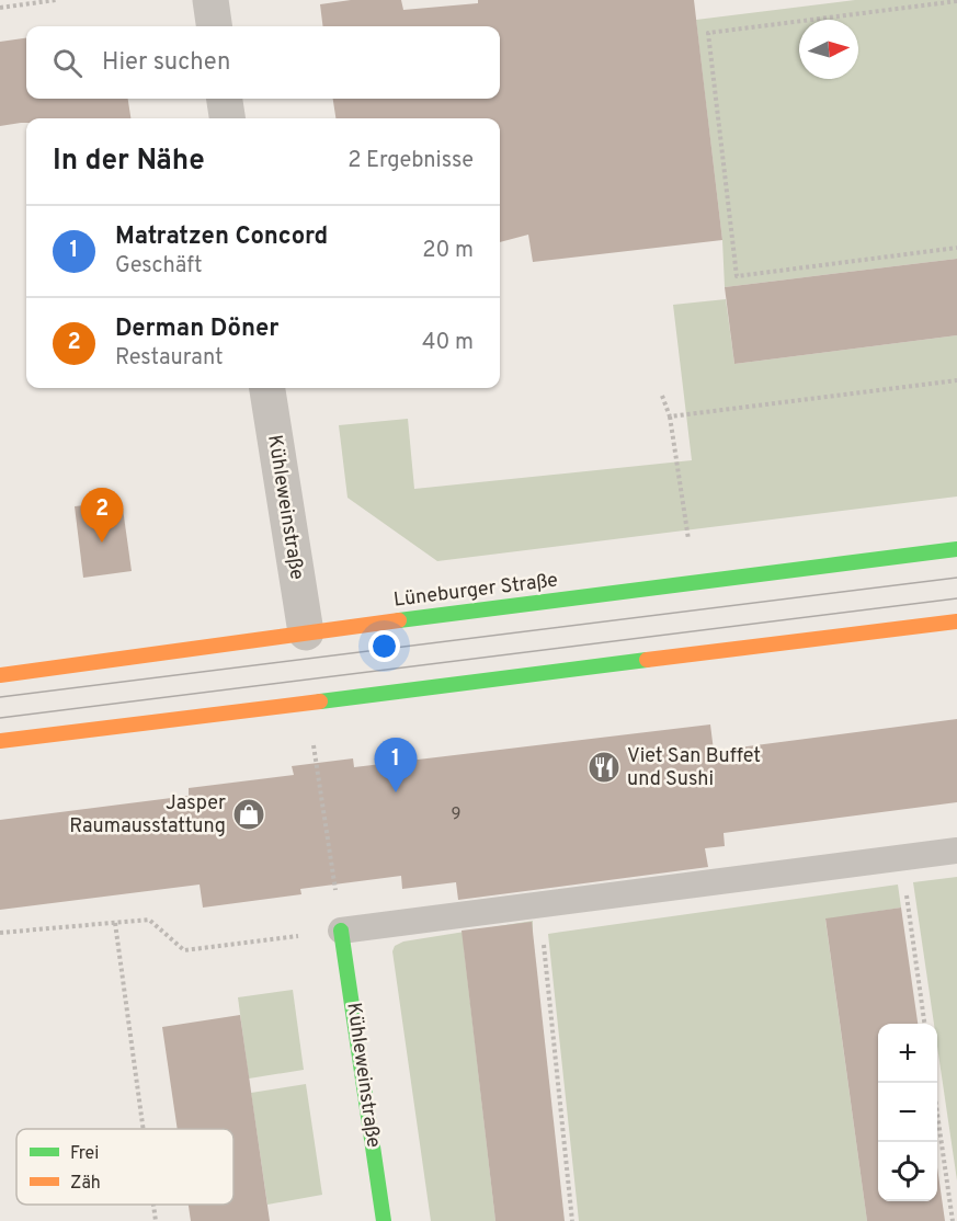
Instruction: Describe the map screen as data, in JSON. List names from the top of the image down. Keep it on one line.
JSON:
{"streets":{"main road":["Kühleweinstraße","Lüneburger Straße"]},"crossings":[["Kühleweinstraße","Lüneburger Straße"]],"places":{"restaurant":["Viet San Buffet und Sushi"],"shop":["Jasper Raumausstattung"]},"house_numbers":["9"],"legend":["Frei","Zäh"],"north":"right","page":{"search":"Hier suchen","heading":["In der Nähe","2 Ergebnisse"],"list":[{"mark":"1","name":"Matratzen Concord","note":"Geschäft","value":"20 m"},{"mark":"2","name":"Derman Döner","note":"Restaurant","value":"40 m"}],"pins":["2","1"],"map_buttons":["+","−"]}}
